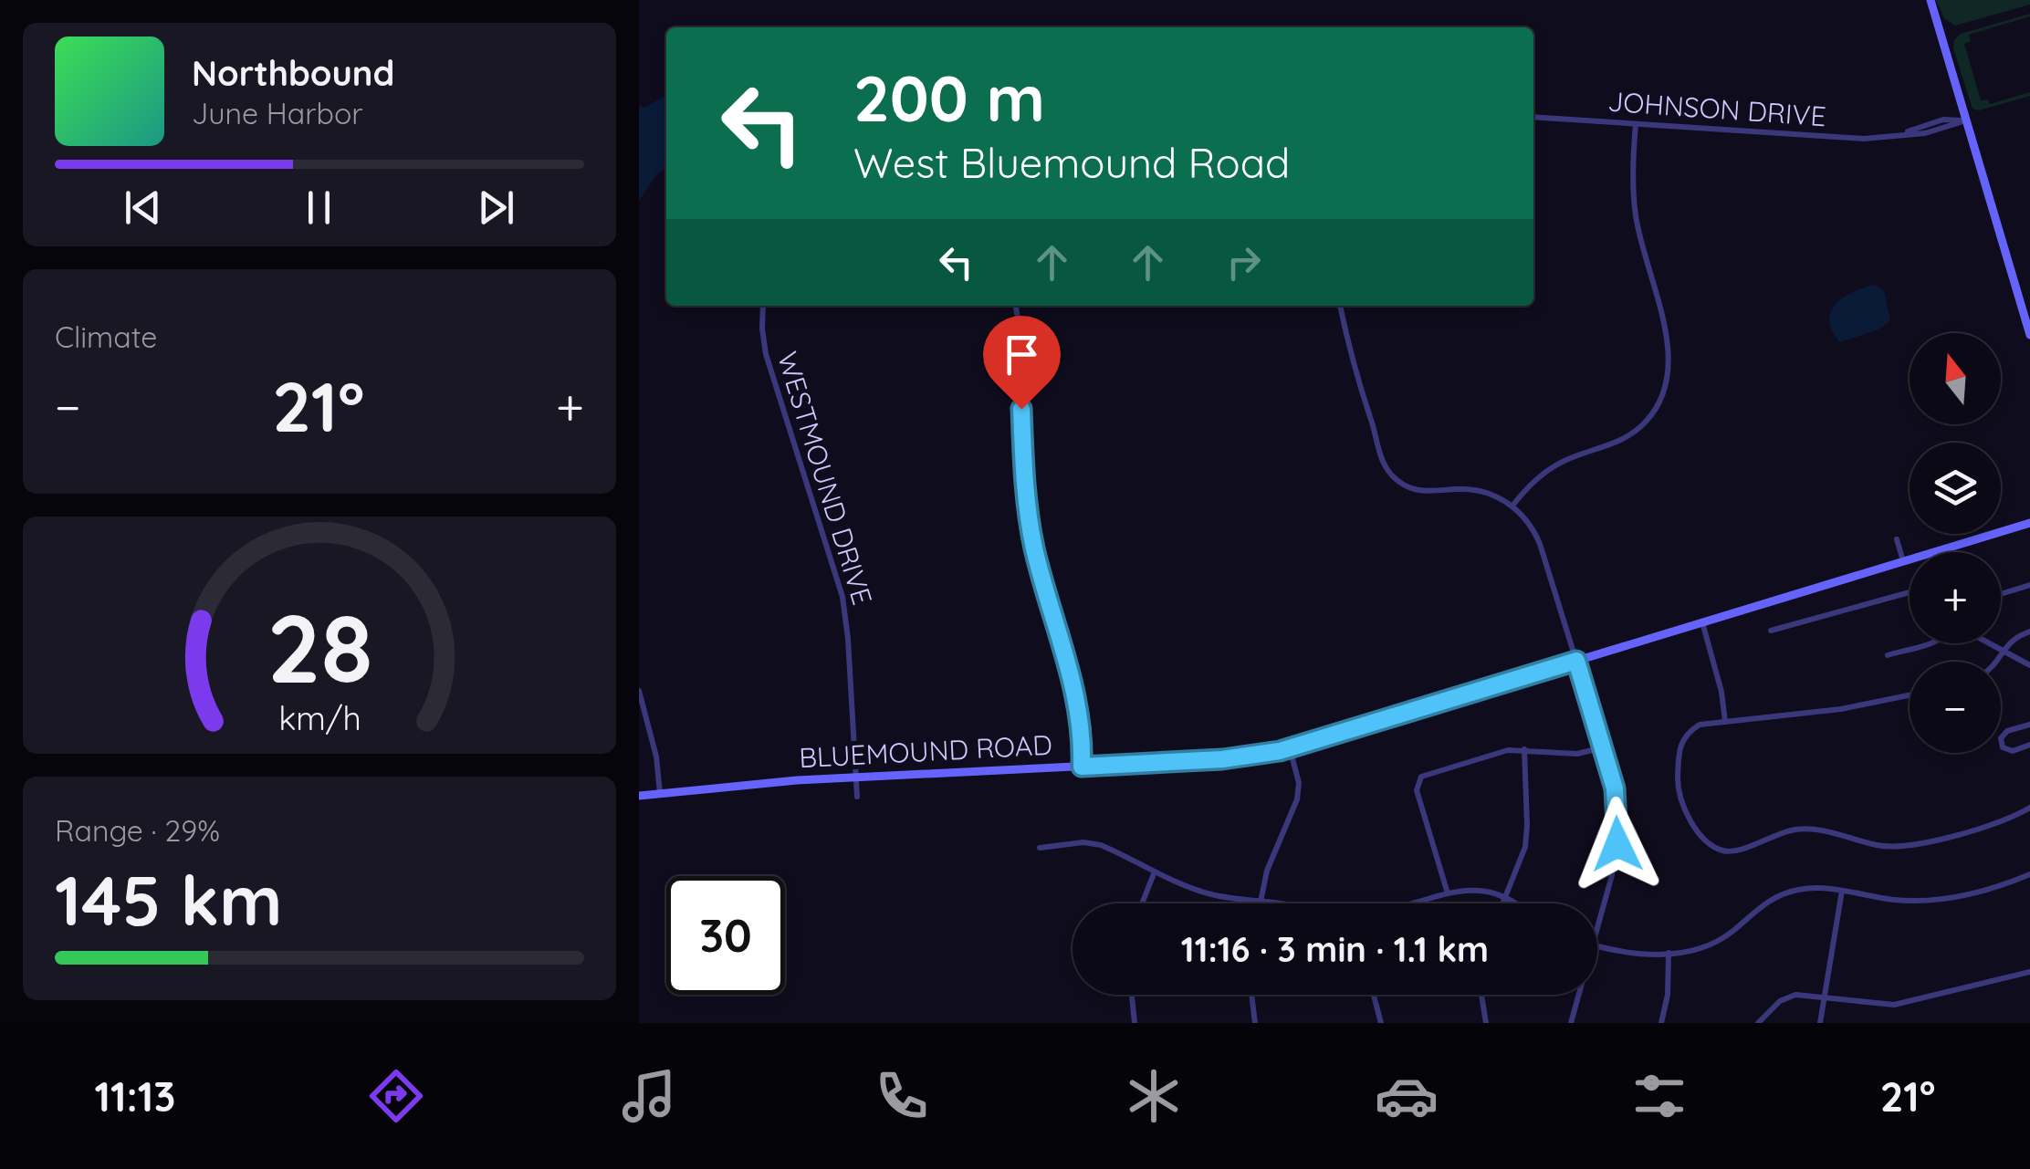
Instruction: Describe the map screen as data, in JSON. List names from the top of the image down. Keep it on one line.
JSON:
{"streets":{"main road":["BLUEMOUND ROAD"],"street":["JOHNSON DRIVE","WESTMOUND DRIVE"]},"crossings":[["WESTMOUND DRIVE","BLUEMOUND ROAD"]],"north":"top","page":{"turn":["200 m","West Bluemound Road"],"song":["Northbound","June Harbor"],"tile":["Climate",["Range · 29%","145 km"]],"map_buttons":["+","−"],"heat":["−","21°","+"],"limit":"30","trip":"11:16 · 3 min · 1.1 km","tabs":["11:13","21°"],"gauge":["28","km/h"]}}
